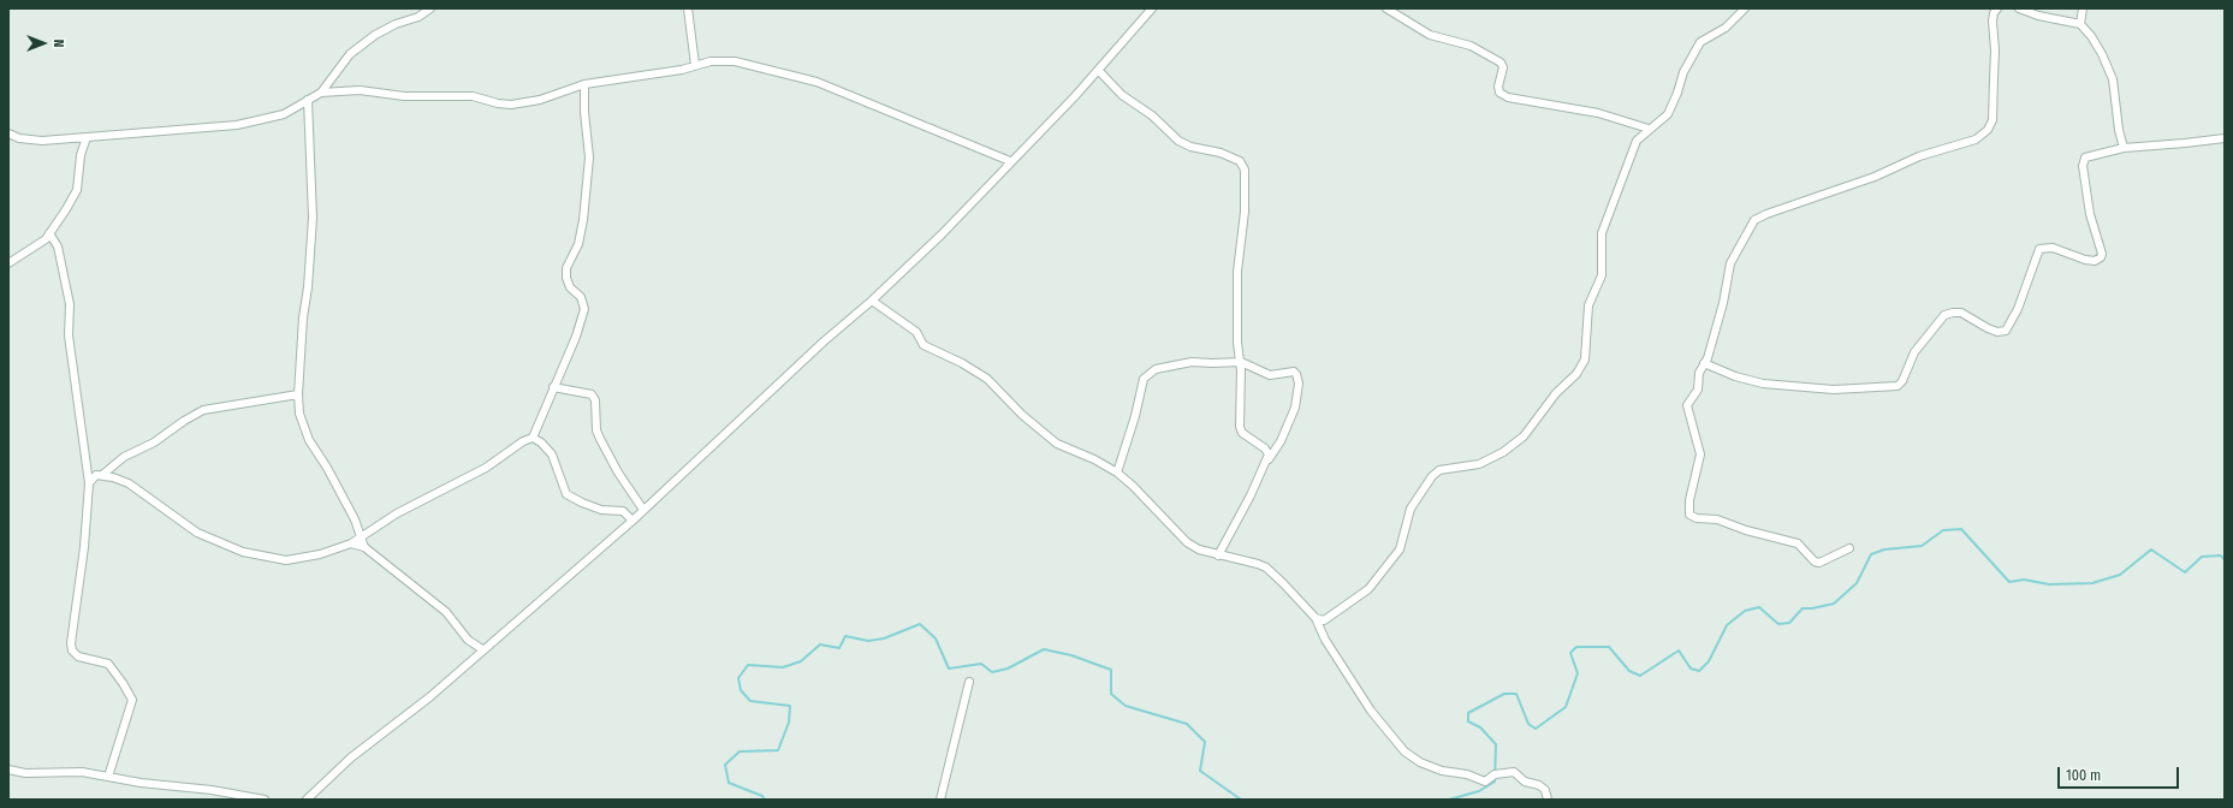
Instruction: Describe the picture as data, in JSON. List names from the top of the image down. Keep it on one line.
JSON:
{"scale_bar":"100 m","north":"right"}
